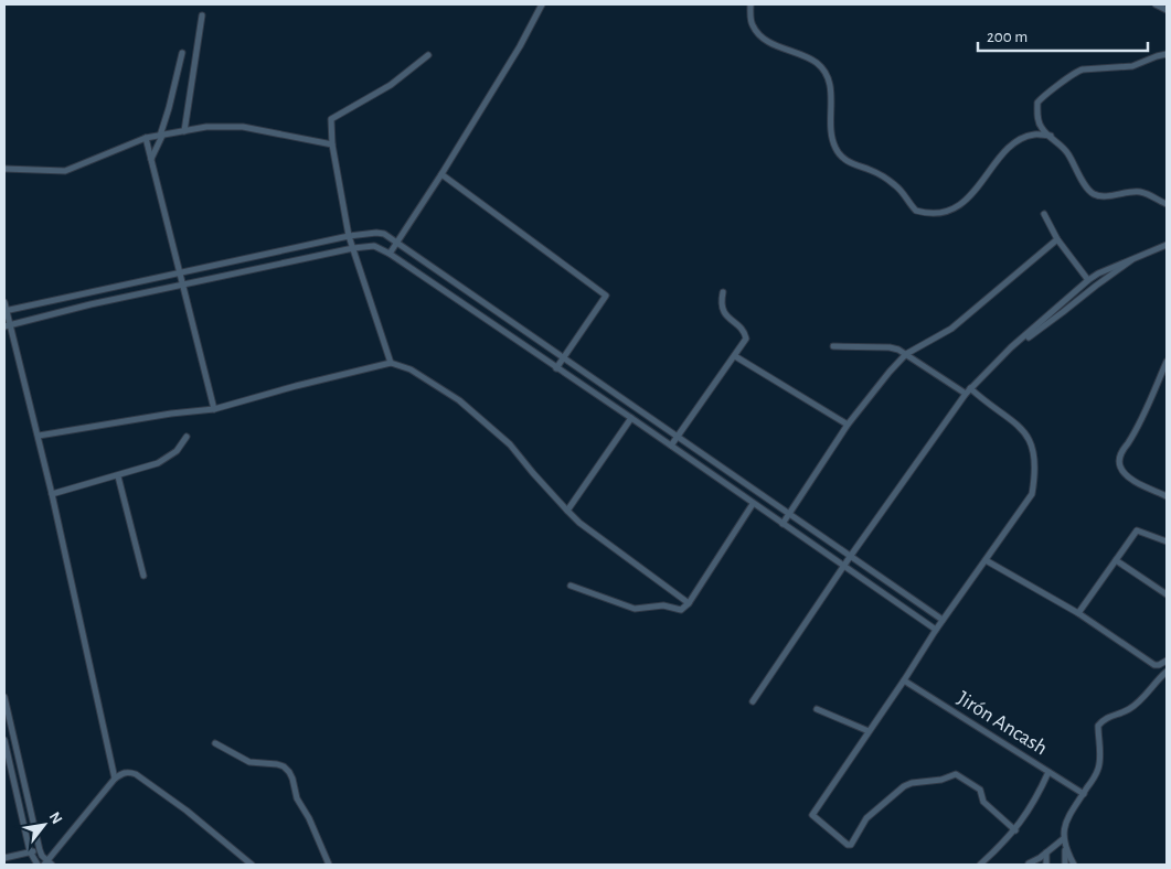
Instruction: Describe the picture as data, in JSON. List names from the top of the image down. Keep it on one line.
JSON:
{"streets":{"street":["Jirón Ancash"]},"scale_bar":"200 m","north":"top right"}
